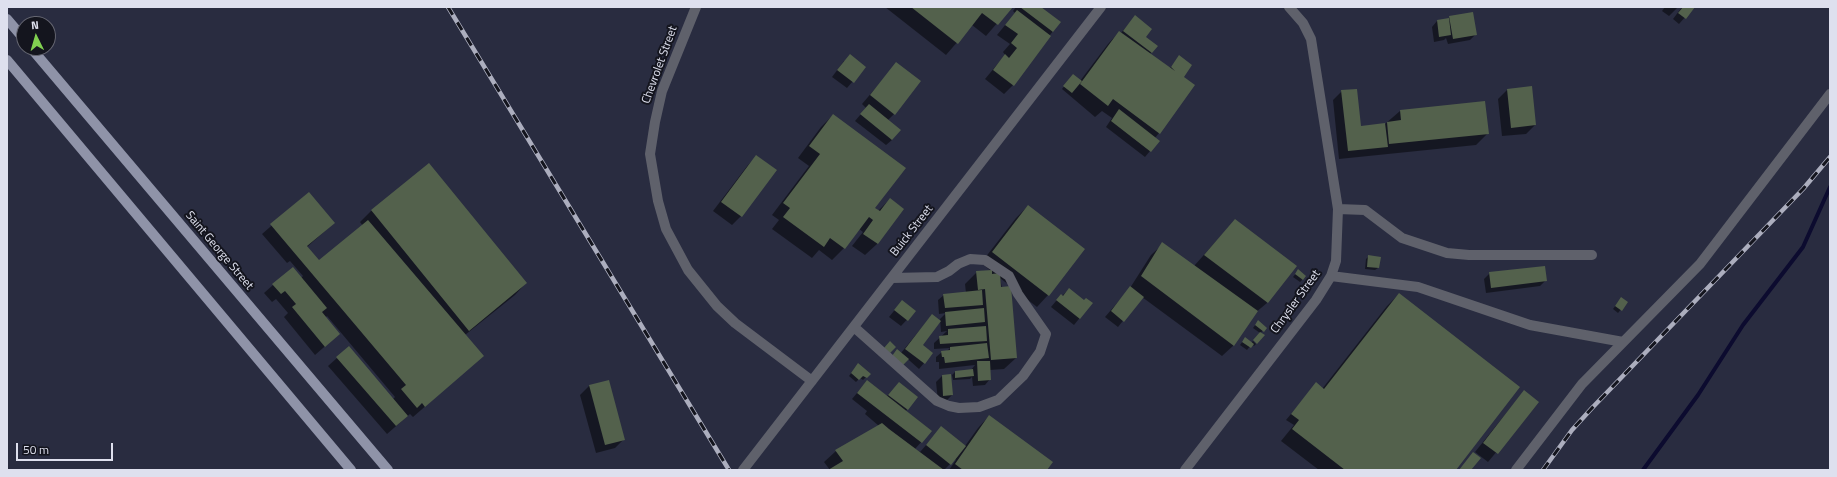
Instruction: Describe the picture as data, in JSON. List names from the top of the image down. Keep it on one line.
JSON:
{"streets":{"main road":["Saint George Street"],"lane":["Chevrolet Street","Buick Street","Chrysler Street"]},"crossings":[["Chevrolet Street","Buick Street"]],"scale_bar":"50 m","north":"top"}
